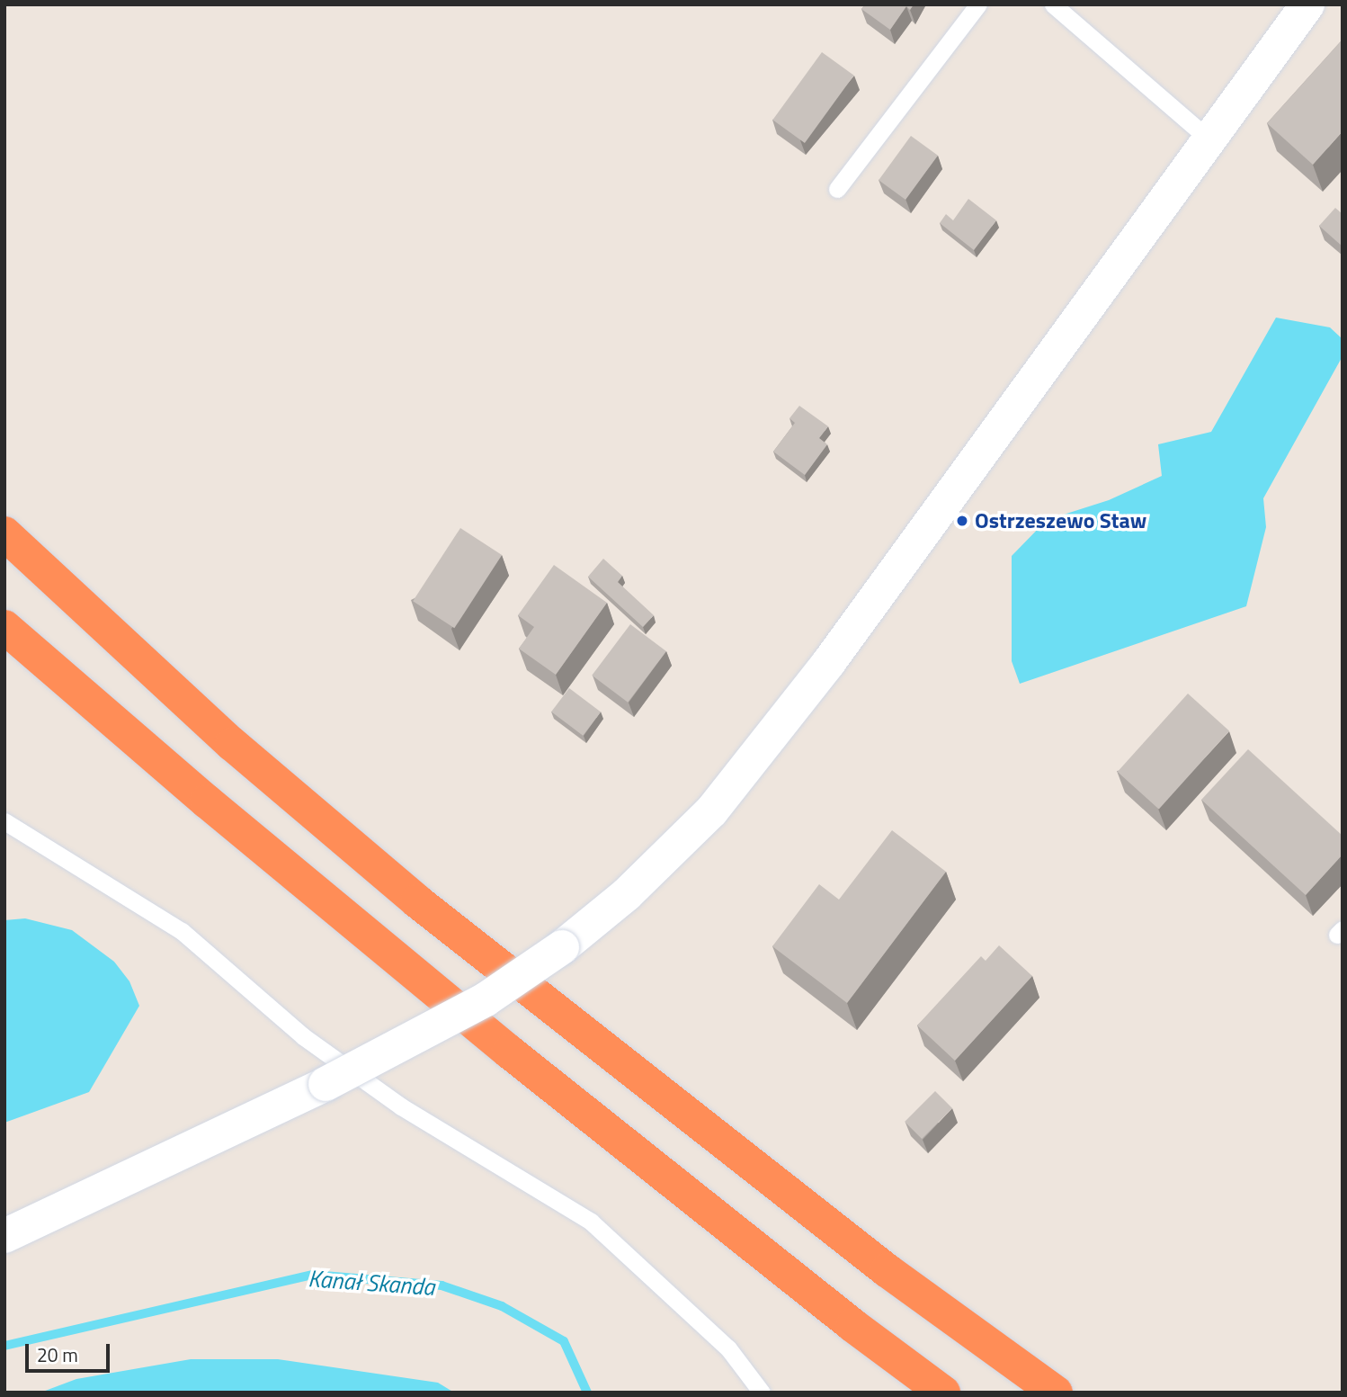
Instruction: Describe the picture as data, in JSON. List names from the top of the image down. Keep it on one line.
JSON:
{"water":["Kanał Skanda"],"places":["Ostrzeszewo Staw"],"scale_bar":"20 m"}
